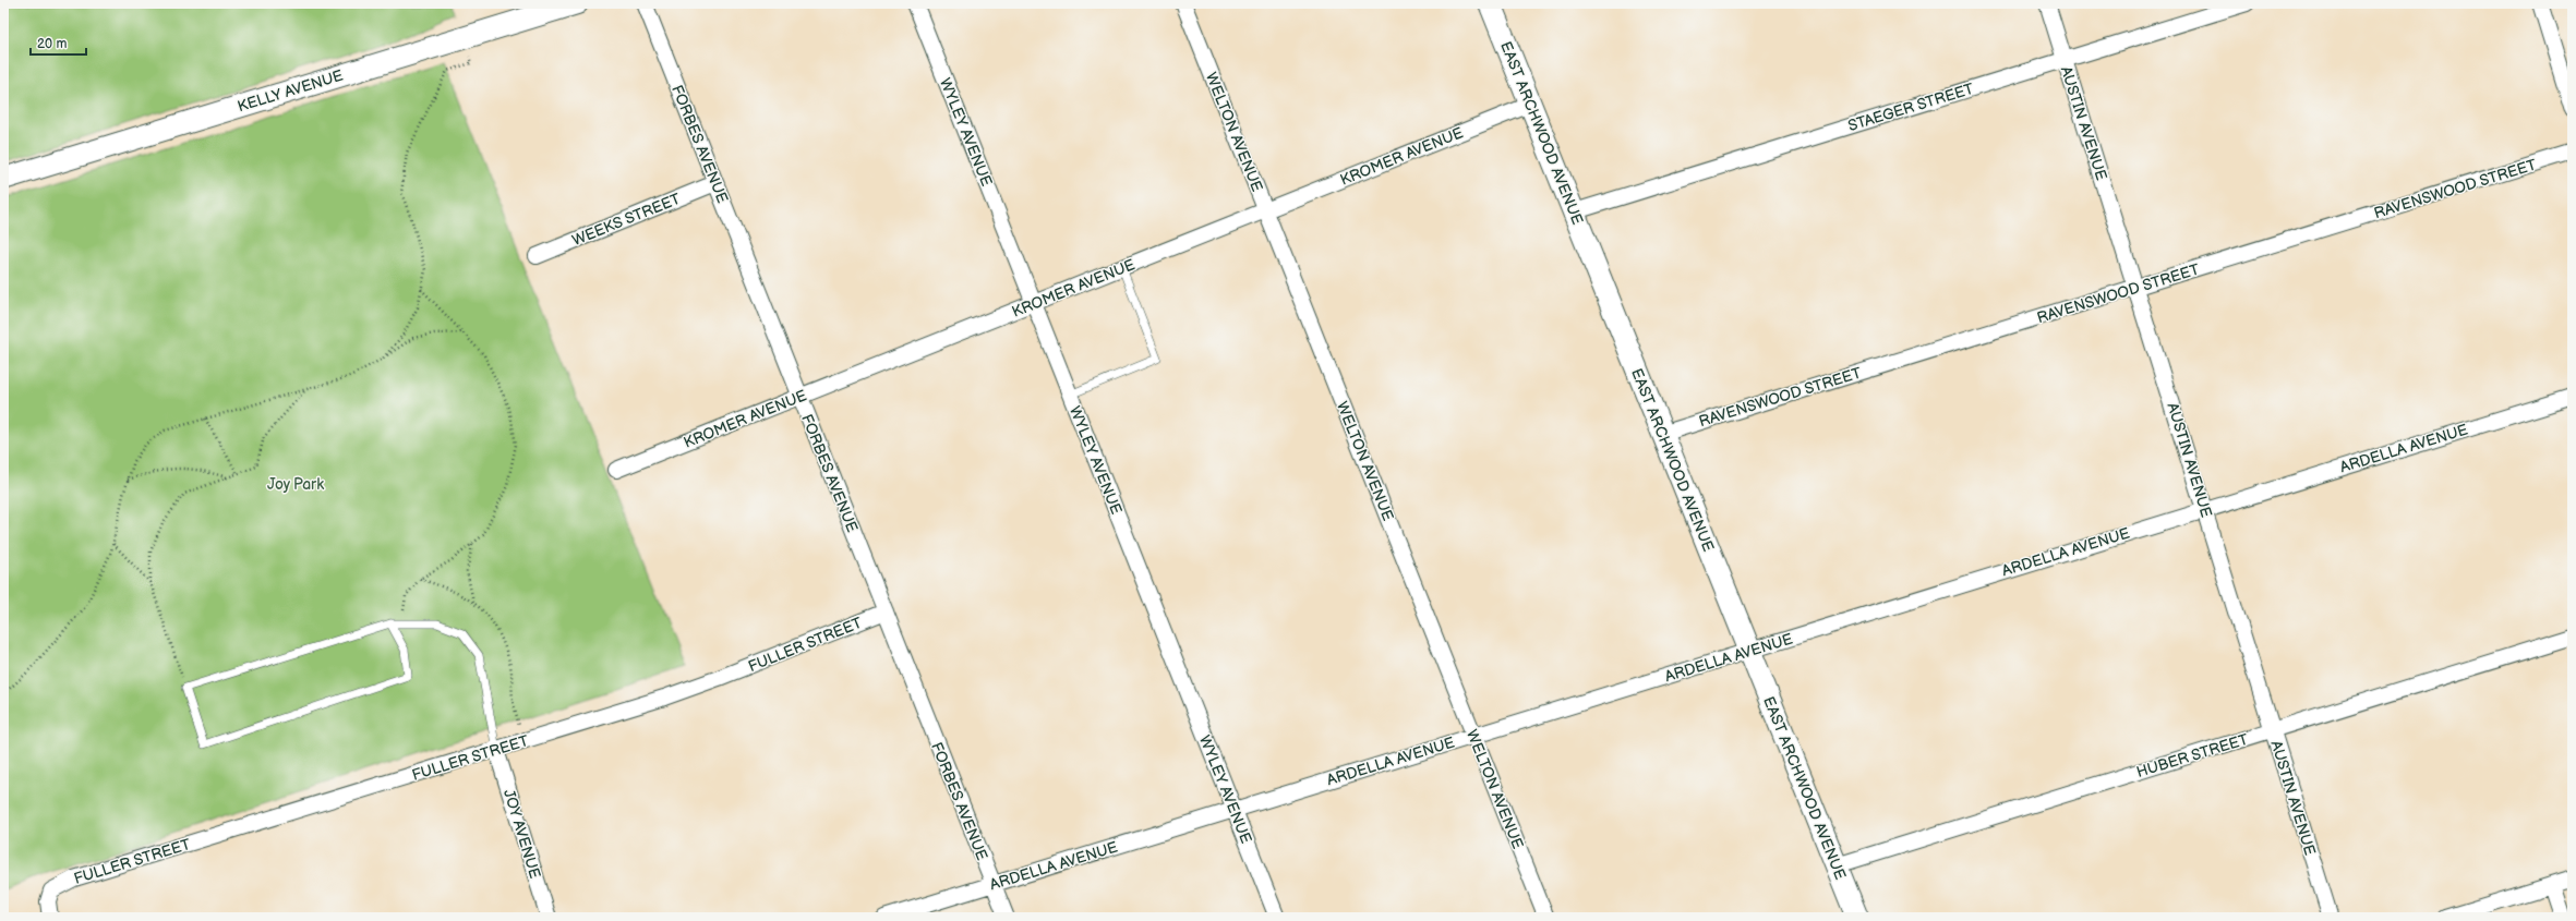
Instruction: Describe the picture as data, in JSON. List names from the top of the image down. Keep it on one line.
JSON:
{"streets":{"main road":["KELLY AVENUE","EAST ARCHWOOD AVENUE"],"street":["STAEGER STREET","AUSTIN AVENUE","WYLEY AVENUE","WELTON AVENUE","FORBES AVENUE","KROMER AVENUE","RAVENSWOOD STREET","WEEKS STREET","ARDELLA AVENUE","FULLER STREET","HUBER STREET","JOY AVENUE"]},"crossings":[["STAEGER STREET","AUSTIN AVENUE"],["STAEGER STREET","EAST ARCHWOOD AVENUE"],["AUSTIN AVENUE","RAVENSWOOD STREET"],["AUSTIN AVENUE","ARDELLA AVENUE"],["AUSTIN AVENUE","HUBER STREET"],["WYLEY AVENUE","KROMER AVENUE"],["WYLEY AVENUE","ARDELLA AVENUE"],["WELTON AVENUE","KROMER AVENUE"],["WELTON AVENUE","ARDELLA AVENUE"],["EAST ARCHWOOD AVENUE","KROMER AVENUE"],["EAST ARCHWOOD AVENUE","RAVENSWOOD STREET"],["EAST ARCHWOOD AVENUE","ARDELLA AVENUE"],["EAST ARCHWOOD AVENUE","HUBER STREET"],["FORBES AVENUE","KROMER AVENUE"],["FORBES AVENUE","WEEKS STREET"],["FORBES AVENUE","ARDELLA AVENUE"],["FORBES AVENUE","FULLER STREET"],["FULLER STREET","JOY AVENUE"]],"parks":["Joy Park"],"scale_bar":"20 m"}
